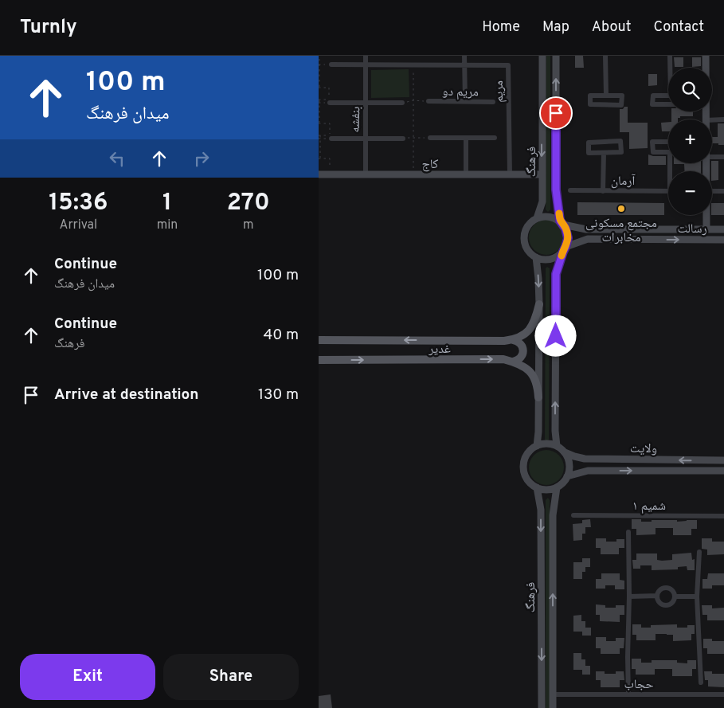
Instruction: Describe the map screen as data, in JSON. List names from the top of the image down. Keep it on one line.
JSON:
{"streets":{"main road":["فرهنگ","کاج","رسالت","غدیر","ولایت"],"street":["مریم دو","مریم","بنفشه","آرمان","شمیم ۱","حجاب"]},"crossings":[["مریم دو","مریم"],["مریم","بنفشه"],["مریم","کاج"],["بنفشه","کاج"],["فرهنگ","کاج"],["فرهنگ","رسالت"],["فرهنگ","ولایت"],["فرهنگ","حجاب"]],"places":["مجتمع مسکونی مخابرات"],"page":{"header":"Turnly","nav":["Home","Map","About","Contact"],"turn":["100 m","میدان فرهنگ"],"map_buttons":["+","−"],"eta":["15:36","Arrival","1","min","270","m"],"list":[{"name":"Continue","note":"میدان فرهنگ","value":"100 m"},{"name":"Continue","note":"فرهنگ","value":"40 m"},{"name":"Arrive at destination","value":"130 m"}],"buttons":["Exit","Share"]}}
